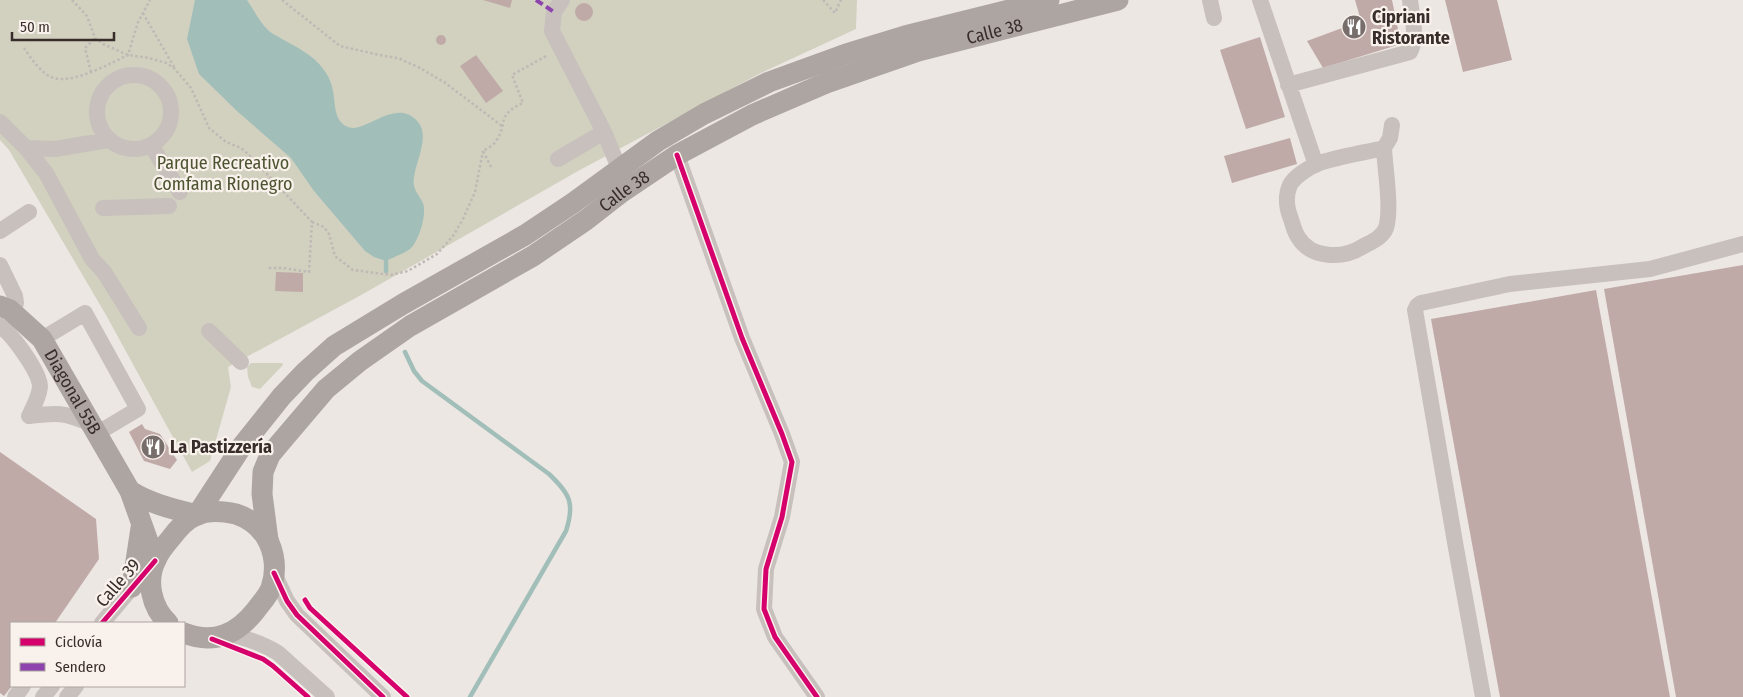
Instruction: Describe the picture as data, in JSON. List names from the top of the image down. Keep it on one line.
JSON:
{"streets":{"main road":["Calle 38","Diagonal 55B"],"street":["Calle 39"]},"crossings":[["Diagonal 55B","Calle 39"]],"parks":["Parque Recreativo Comfama Rionegro"],"places":{"restaurant":["Cipriani Ristorante","La Pastizzería"]},"legend":["Ciclovía","Sendero"],"scale_bar":"50 m"}
